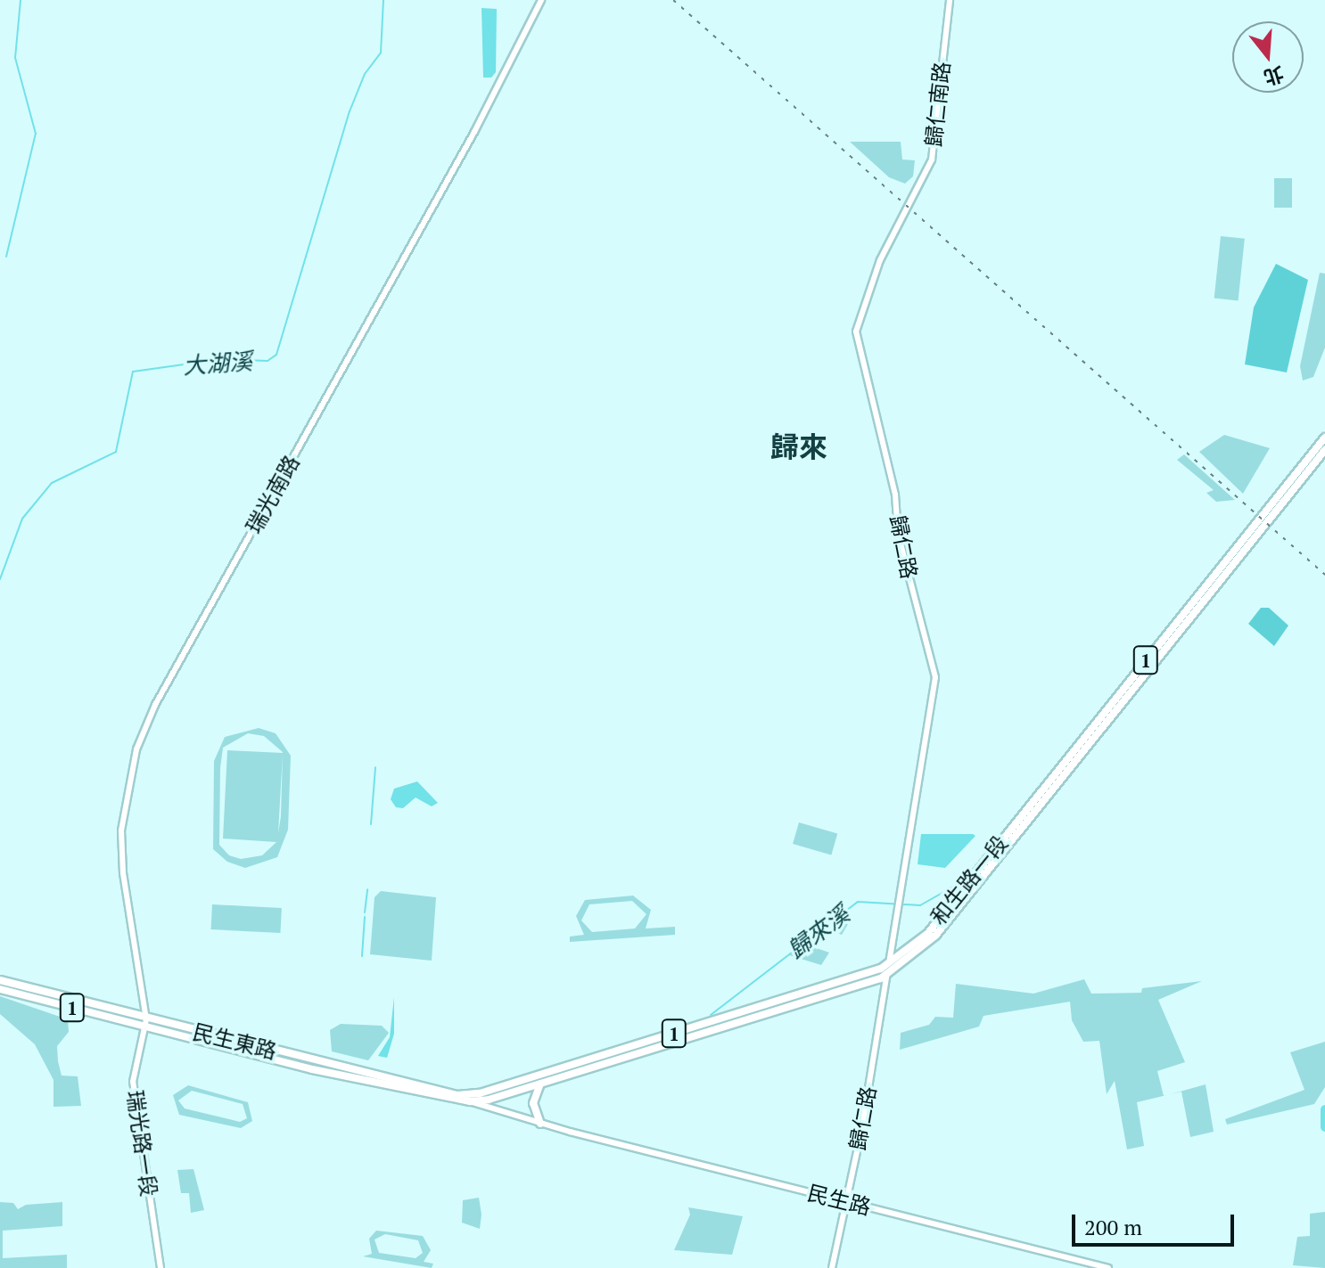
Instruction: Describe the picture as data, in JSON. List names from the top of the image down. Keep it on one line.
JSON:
{"streets":{"main road":["1","和生路一段","民生東路"],"street":["歸仁南路","瑞光南路","歸仁路","瑞光路一段","民生路"]},"crossings":[["歸仁南路","歸仁路"],["瑞光南路","民生東路"],["瑞光南路","瑞光路一段"],["歸仁路","和生路一段"],["歸仁路","民生路"],["和生路一段","民生東路"],["民生東路","瑞光路一段"],["民生東路","民生路"]],"districts":["歸來"],"water":["大湖溪","歸來溪"],"scale_bar":"200 m","north":"bottom"}
